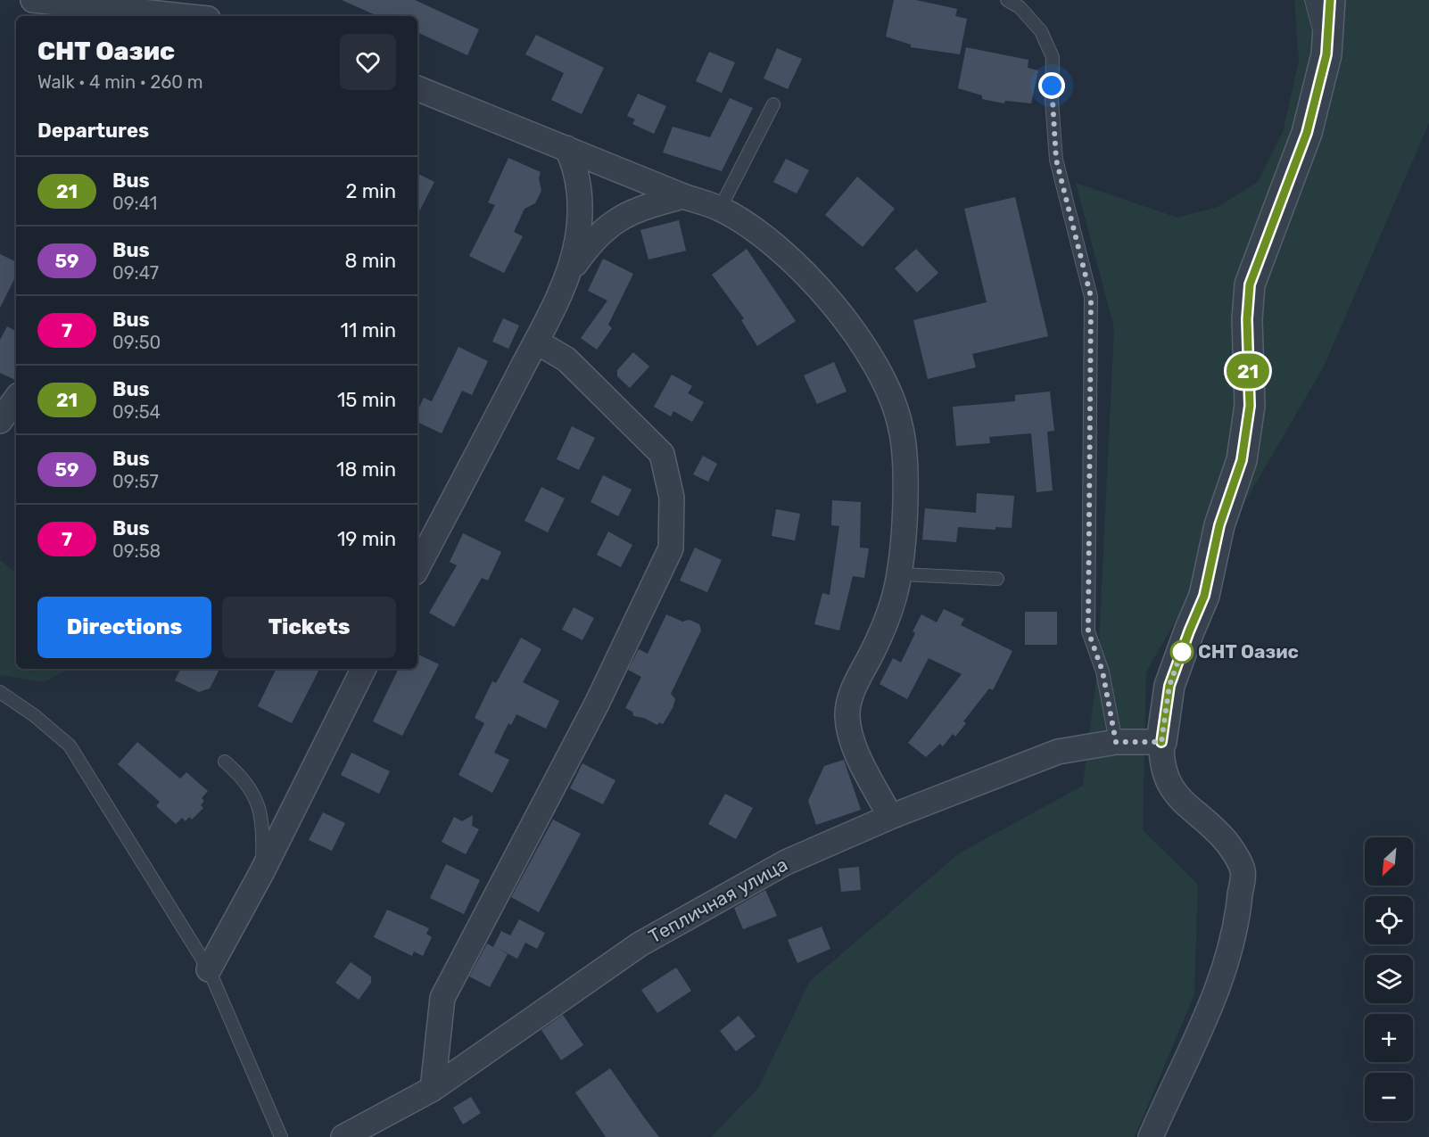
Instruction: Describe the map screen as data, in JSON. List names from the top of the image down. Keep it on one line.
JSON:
{"streets":{"street":["Тепличная улица"]},"places":["СНТ Оазис"],"lines":["bus line 21"],"north":"bottom left","page":{"on_map":"21","heading":[["СНТ Оазис","Walk · 4 min · 260 m"],"Departures"],"list":[{"mark":"21","name":"Bus","note":"09:41","value":"2 min"},{"mark":"59","name":"Bus","note":"09:47","value":"8 min"},{"mark":"7","name":"Bus","note":"09:50","value":"11 min"},{"mark":"21","name":"Bus","note":"09:54","value":"15 min"},{"mark":"59","name":"Bus","note":"09:57","value":"18 min"},{"mark":"7","name":"Bus","note":"09:58","value":"19 min"}],"buttons":["Directions","Tickets"],"map_buttons":["+","−"]}}
